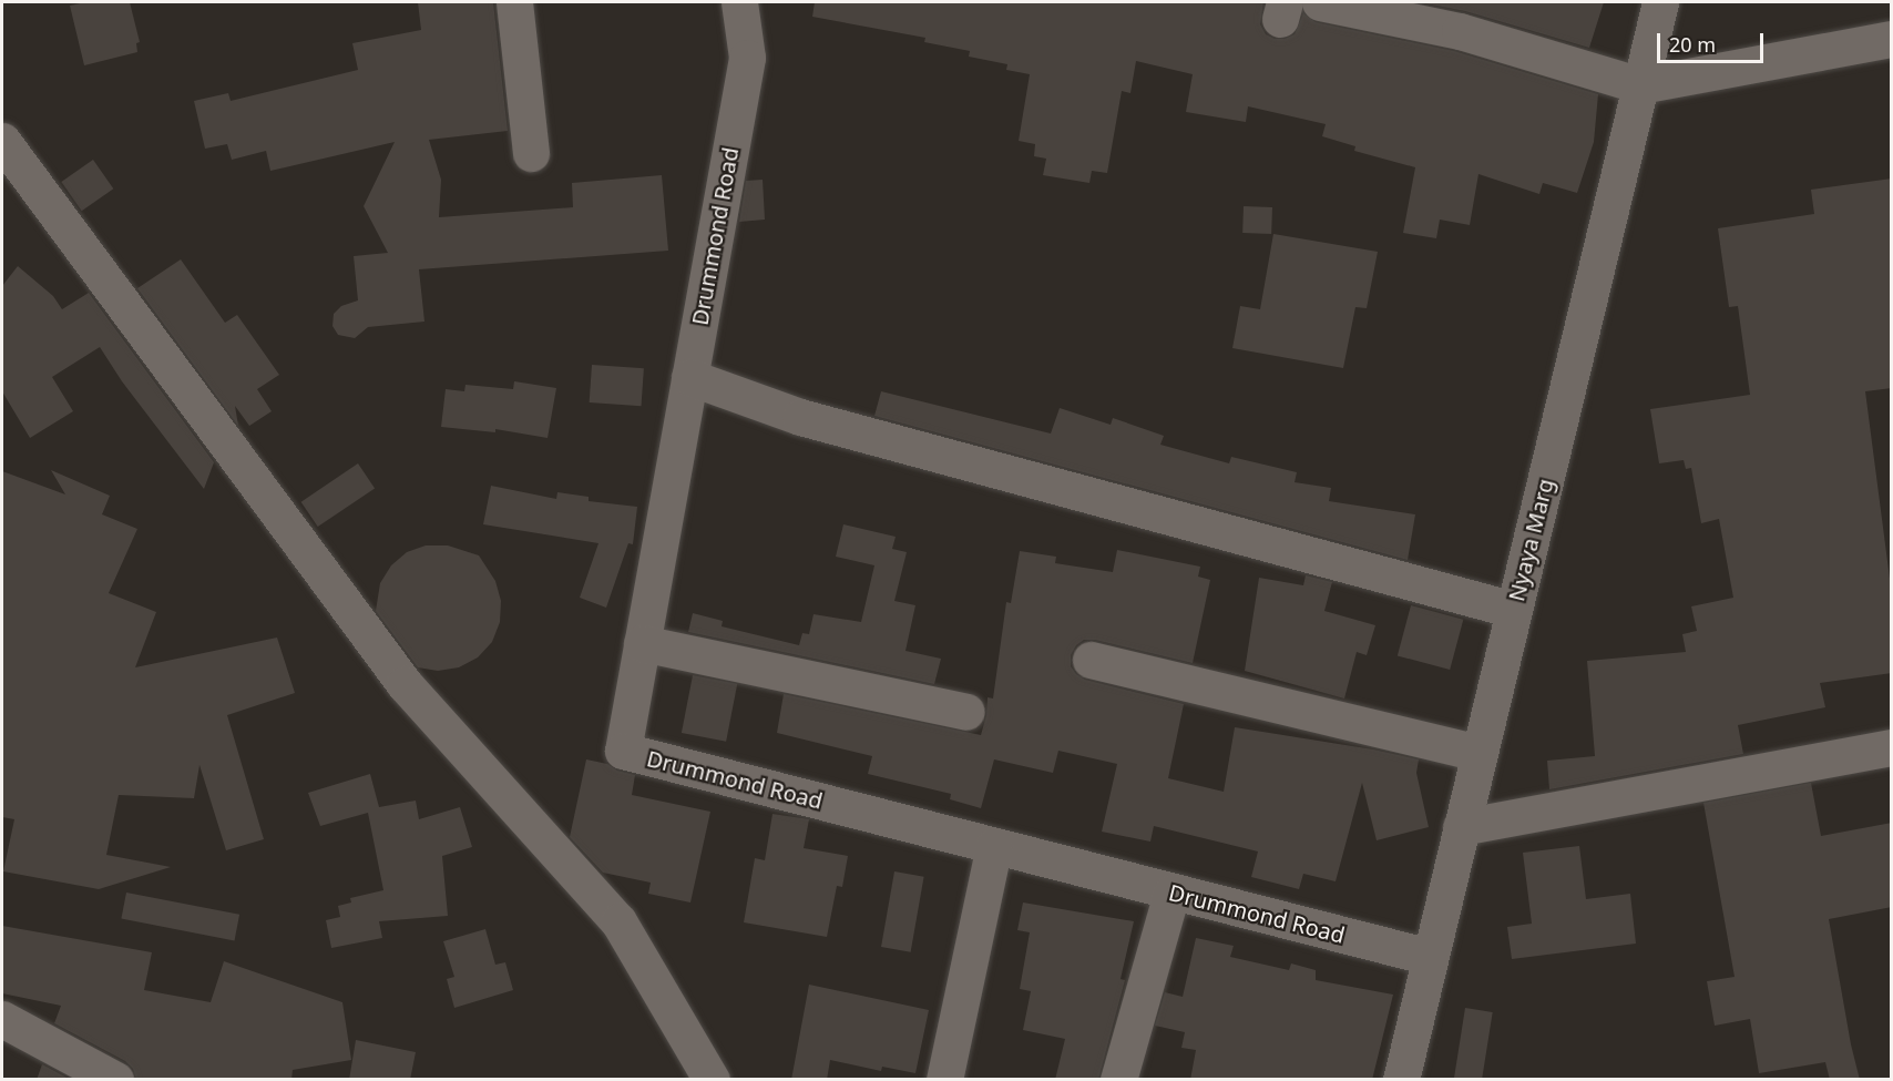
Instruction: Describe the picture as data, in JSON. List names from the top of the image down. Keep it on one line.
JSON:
{"streets":{"street":["Drummond Road","Nyaya Marg"]},"crossings":[["Drummond Road","Nyaya Marg"]],"scale_bar":"20 m"}
